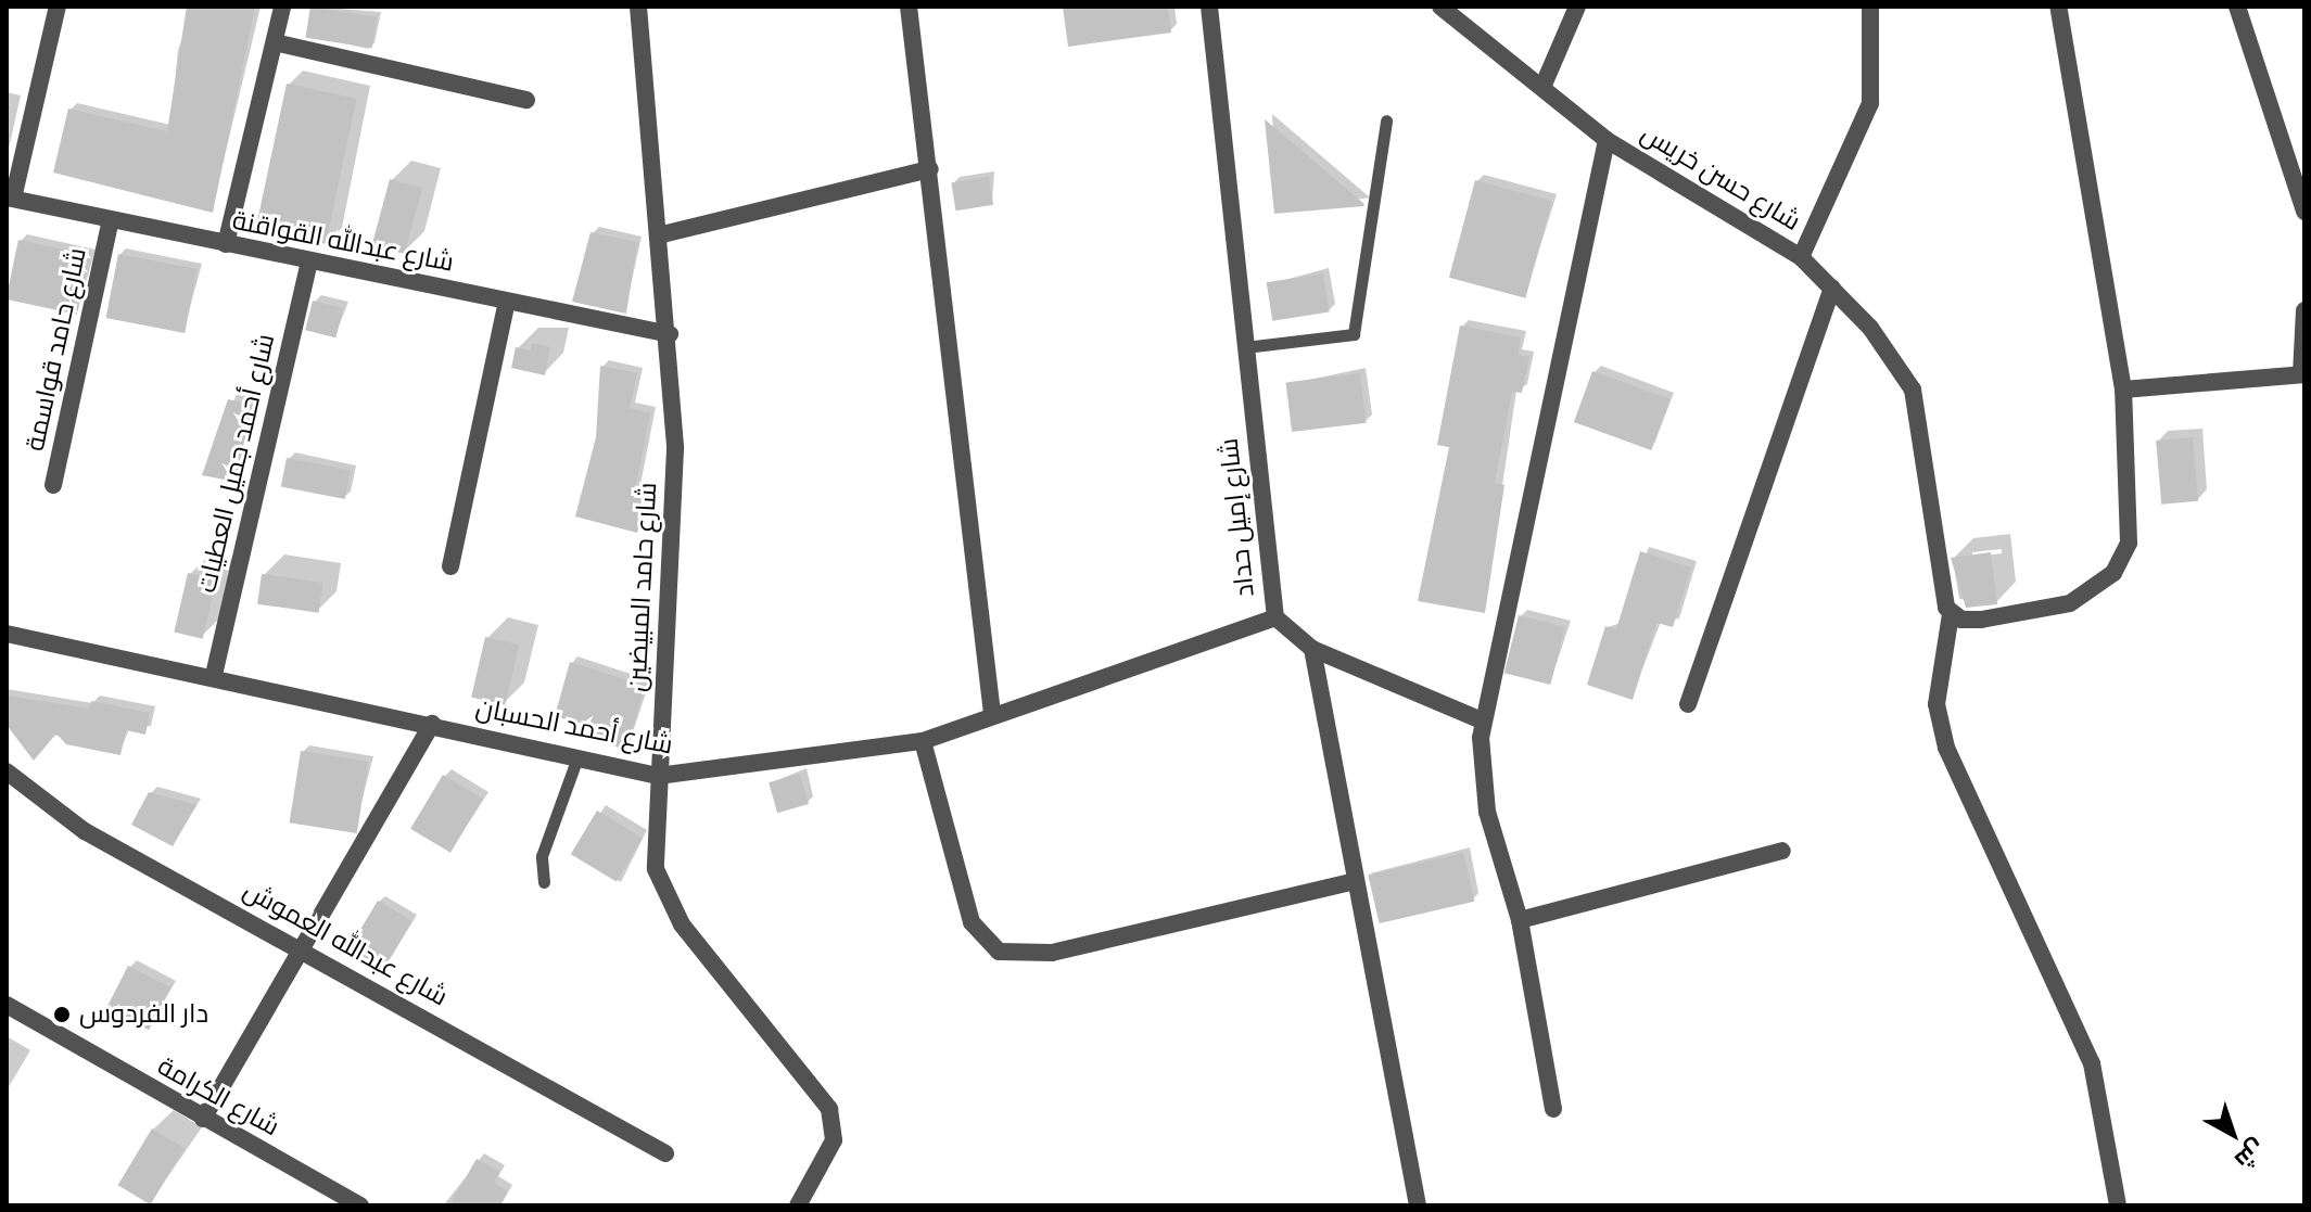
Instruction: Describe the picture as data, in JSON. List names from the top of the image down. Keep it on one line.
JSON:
{"streets":{"street":["شارع حسن خريس","شارع عبدالله القواقنة","شارع حامد قواسمة","شارع أحمد جميل العطيات","شارع إميل حداد","شارع حامد المبيضين","شارع أحمد الحسبان","شارع عبدالله العموش","شارع الكرامة"]},"crossings":[["شارع عبدالله القواقنة","شارع حامد قواسمة"],["شارع عبدالله القواقنة","شارع أحمد جميل العطيات"],["شارع عبدالله القواقنة","شارع حامد المبيضين"],["شارع أحمد جميل العطيات","شارع أحمد الحسبان"],["شارع إميل حداد","شارع أحمد الحسبان"],["شارع حامد المبيضين","شارع أحمد الحسبان"]],"places":["دار الفردوس"],"north":"bottom right"}
